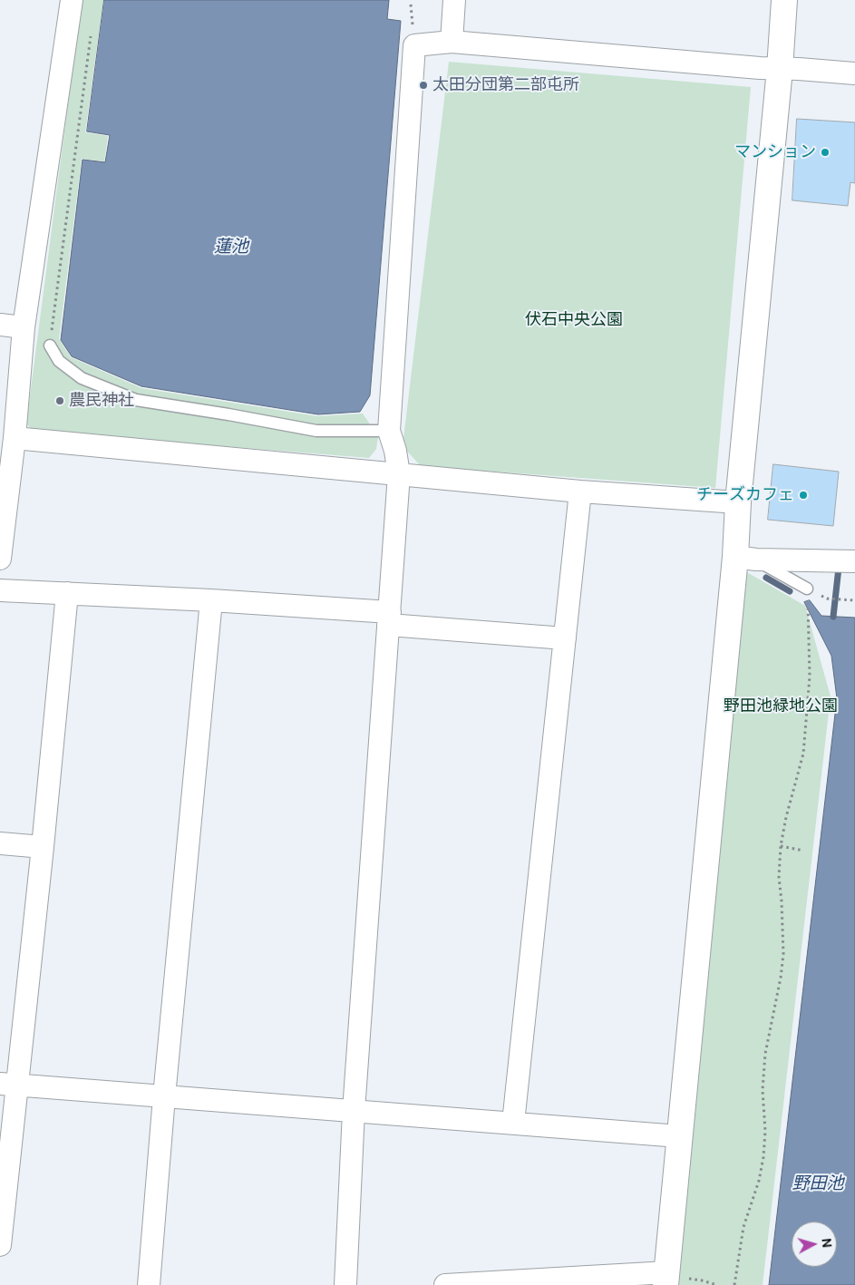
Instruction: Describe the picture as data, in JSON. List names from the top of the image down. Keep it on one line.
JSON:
{"water":["蓮池","野田池"],"parks":["伏石中央公園","野田池緑地公園"],"places":["太田分団第二部屯所","マンション","農民神社","チーズカフェ"],"north":"right"}
